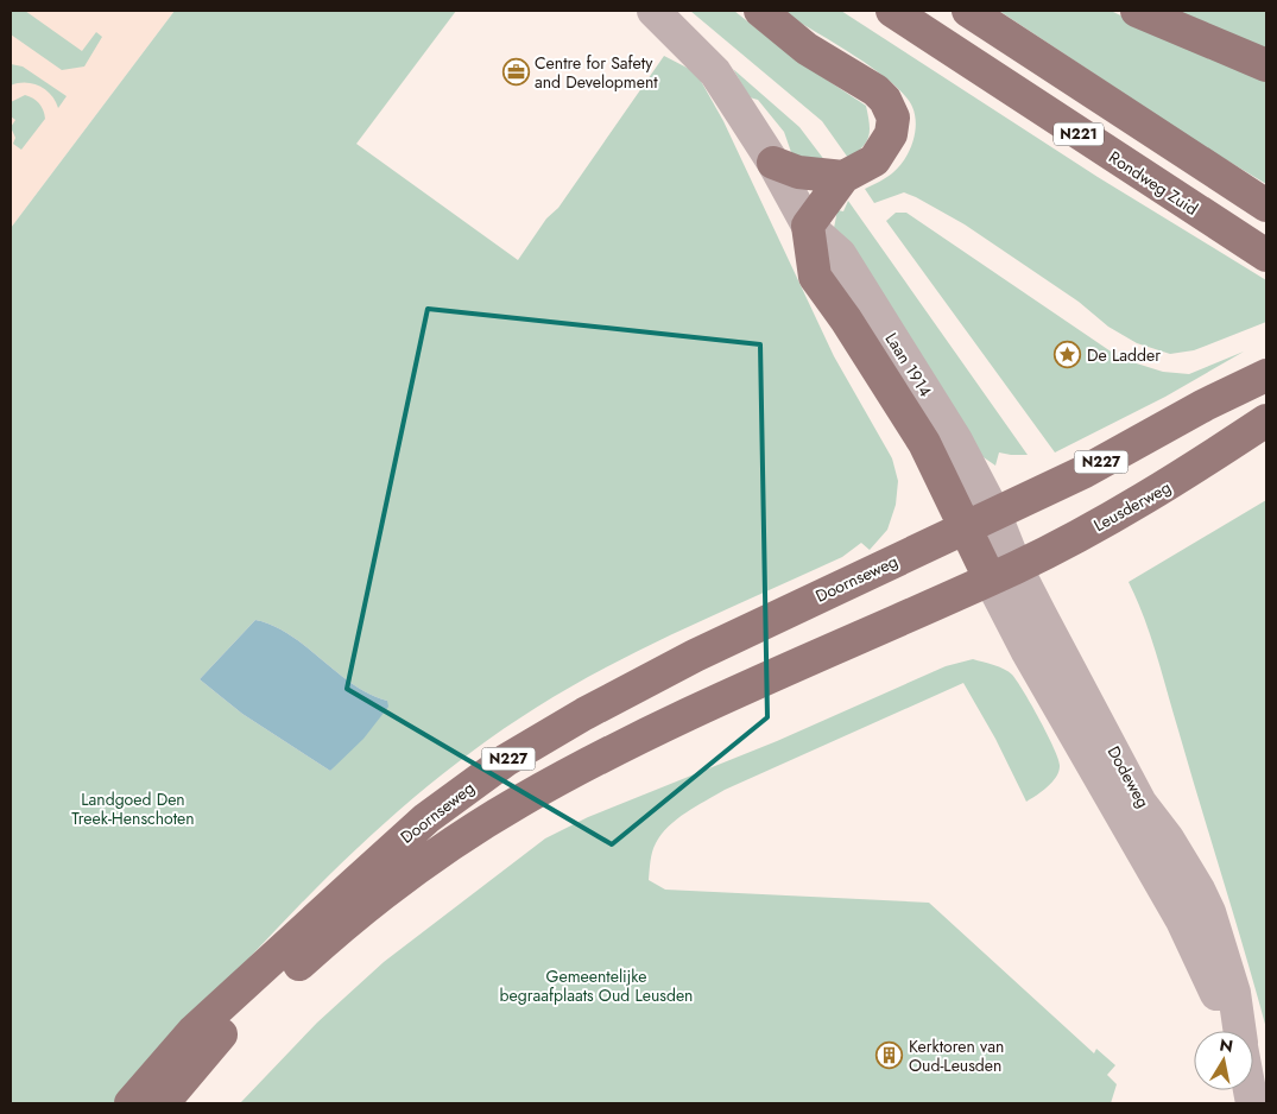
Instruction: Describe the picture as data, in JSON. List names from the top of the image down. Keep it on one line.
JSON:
{"streets":{"main road":["N221","Rondweg Zuid","Laan 1914","N227","Leusderweg","Doornseweg","Dodeweg"]},"crossings":[["Laan 1914","N227"],["Laan 1914","Doornseweg"],["Laan 1914","Dodeweg"],["N227","Doornseweg"],["N227","Dodeweg"],["Leusderweg","Doornseweg"],["Leusderweg","Dodeweg"],["Doornseweg","Dodeweg"]],"parks":["Landgoed Den Treek-Henschoten","Gemeentelijke begraafplaats Oud Leusden"],"places":{"office":["Centre for Safety and Development"],"place":["De Ladder"],"building":["Kerktoren van Oud-Leusden"]},"north":"top"}
